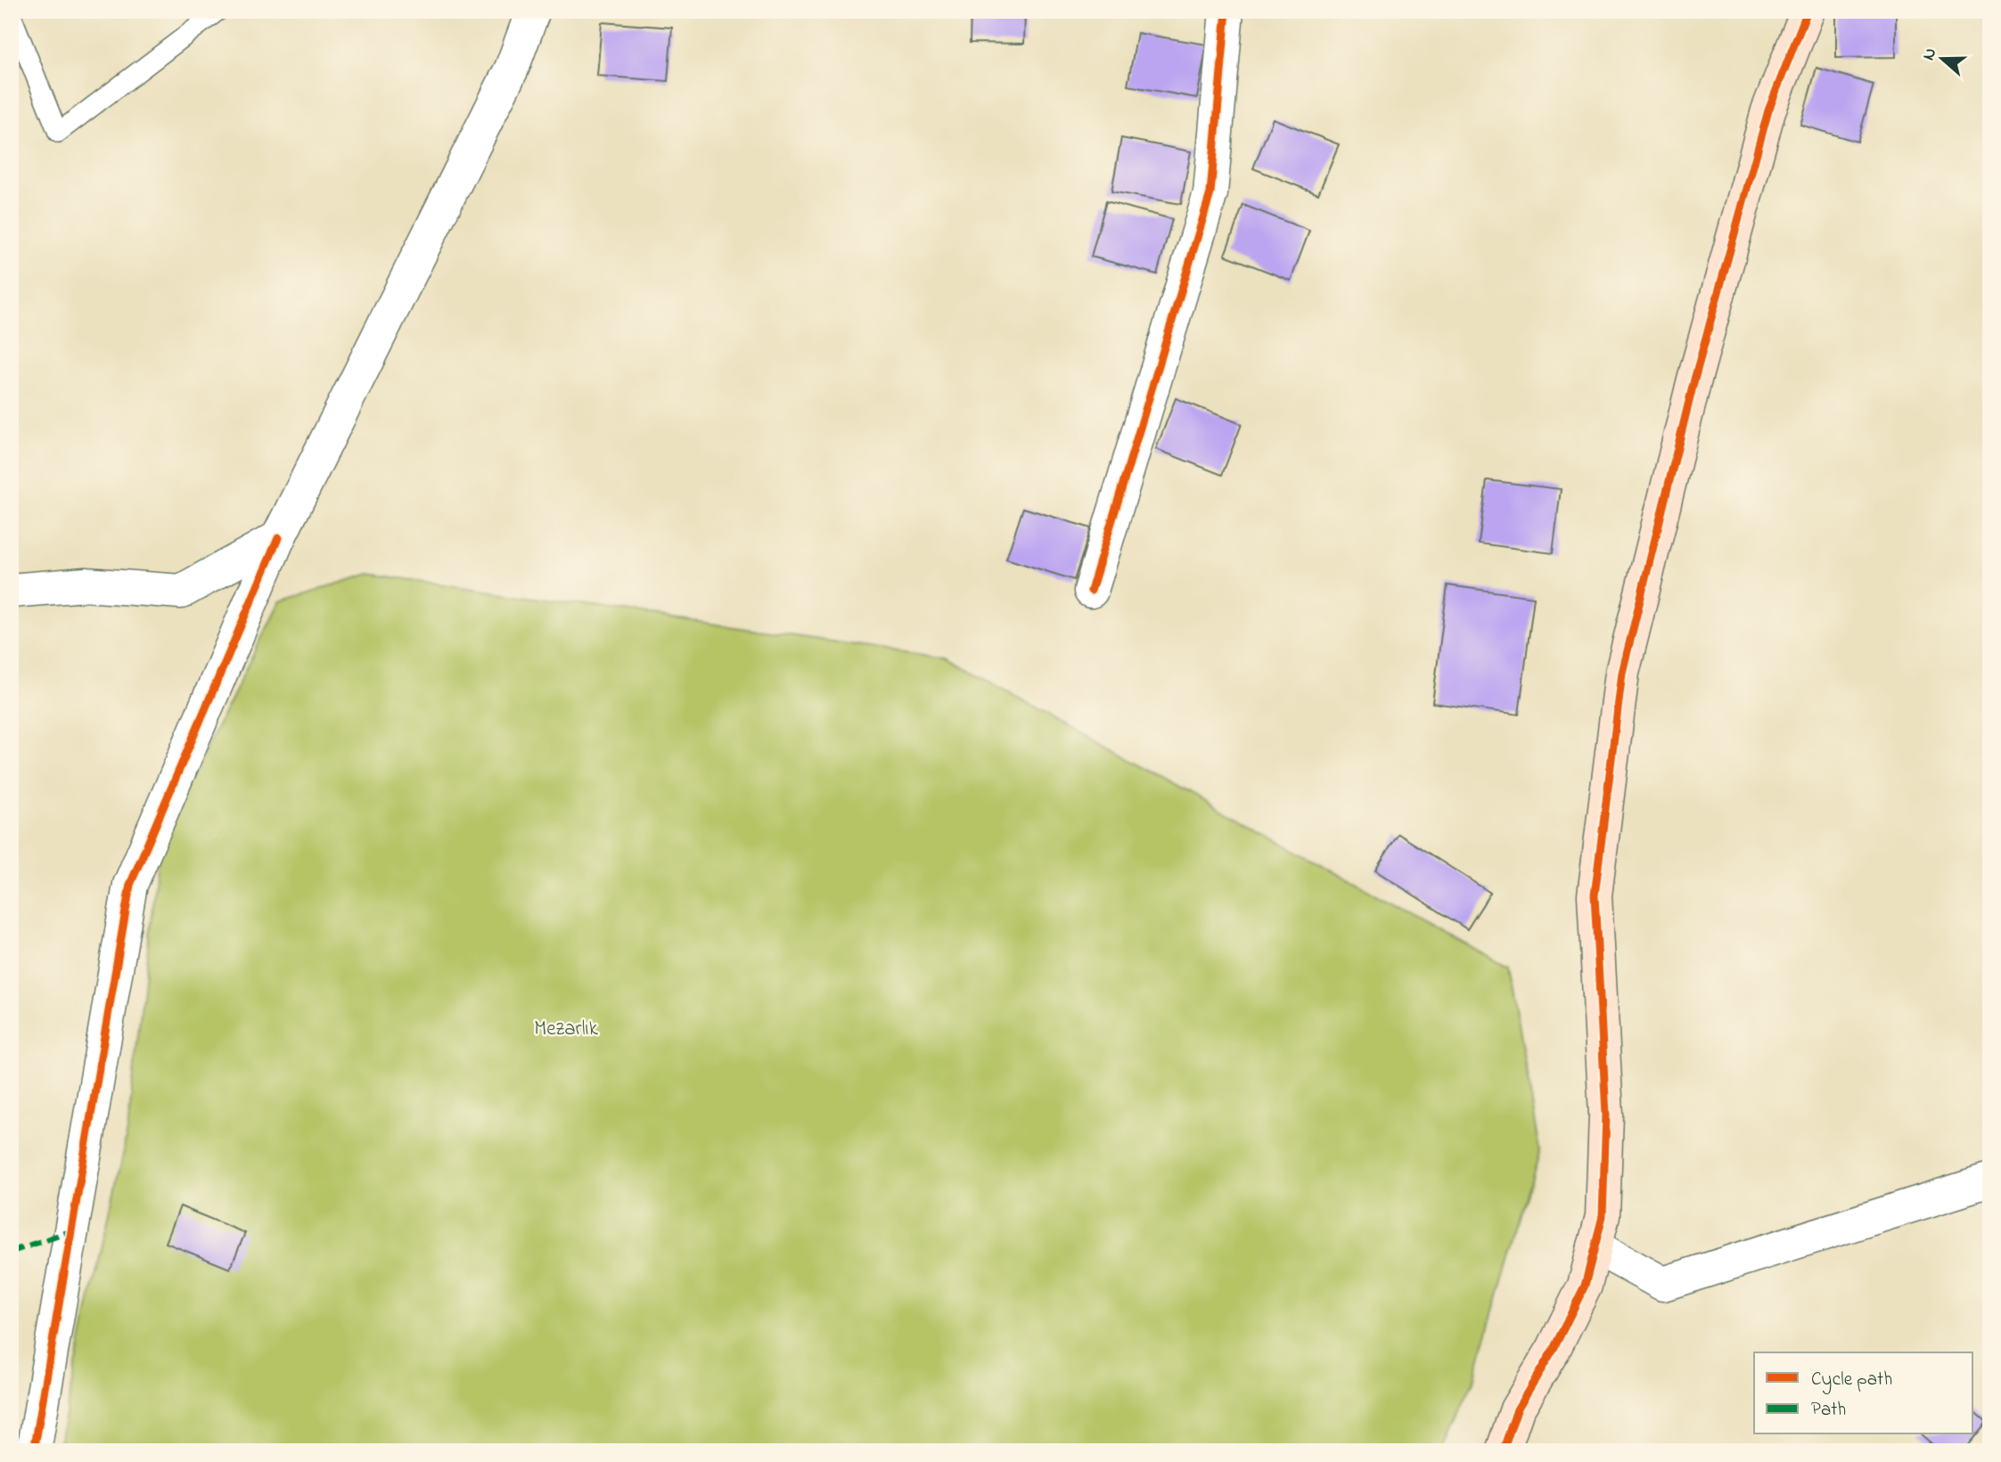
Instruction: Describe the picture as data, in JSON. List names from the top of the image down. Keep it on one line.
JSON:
{"parks":["Mezarlık"],"legend":["Cycle path","Path"],"north":"left"}
